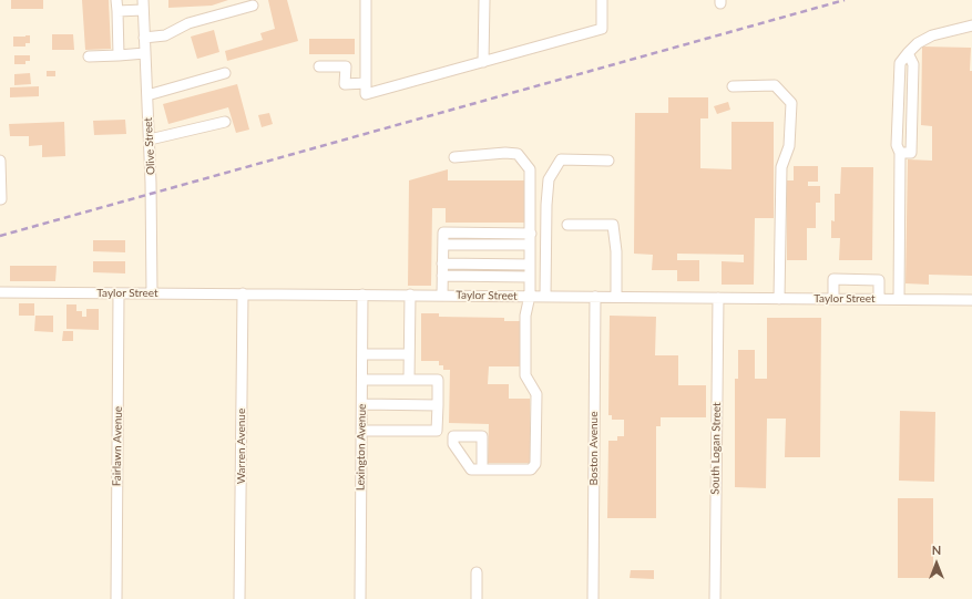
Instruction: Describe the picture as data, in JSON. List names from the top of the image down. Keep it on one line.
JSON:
{"streets":{"street":["Olive Street","Taylor Street","Fairlawn Avenue","Warren Avenue","Lexington Avenue","Boston Avenue","South Logan Street"]},"crossings":[["Olive Street","Taylor Street"],["Taylor Street","Fairlawn Avenue"],["Taylor Street","Warren Avenue"],["Taylor Street","Lexington Avenue"],["Taylor Street","Boston Avenue"],["Taylor Street","South Logan Street"]],"north":"top"}
